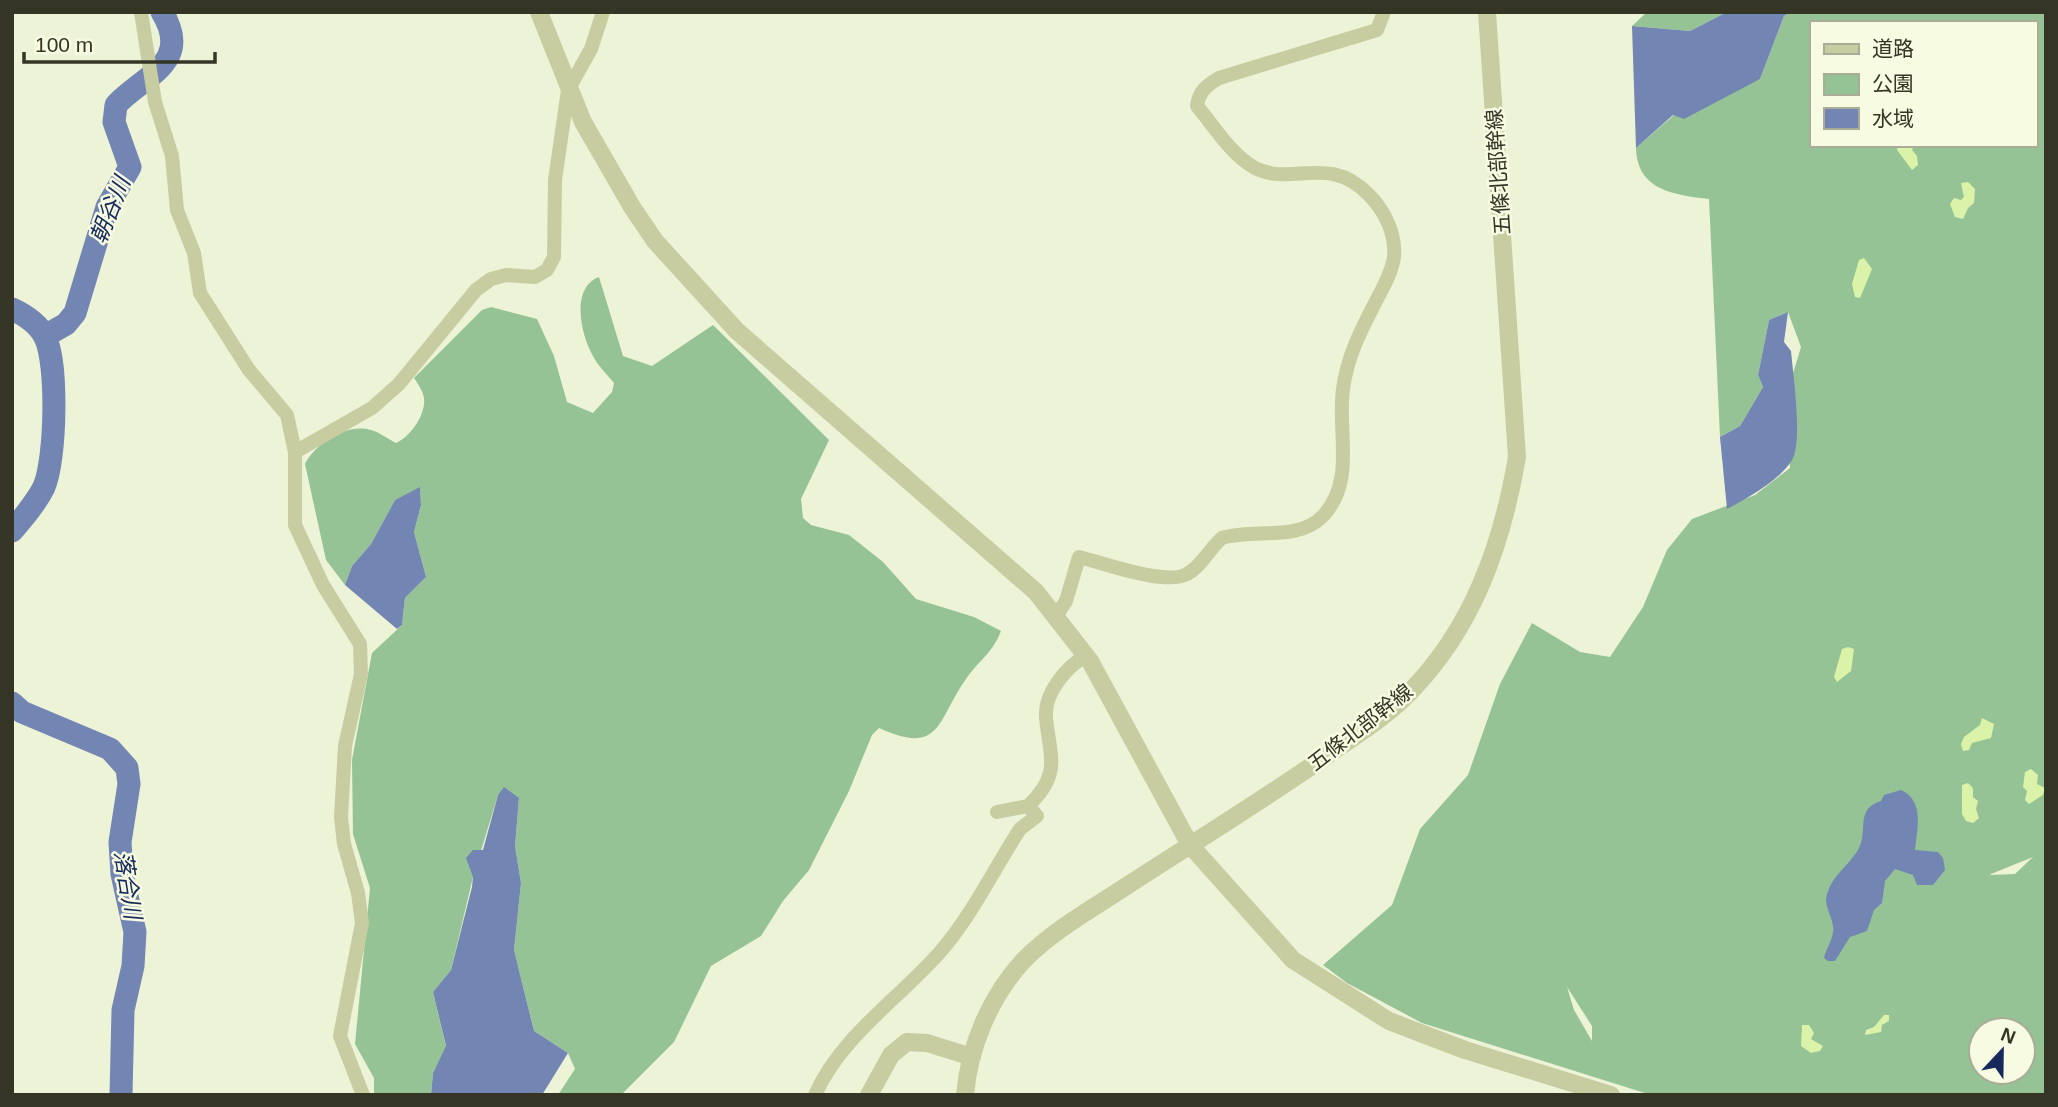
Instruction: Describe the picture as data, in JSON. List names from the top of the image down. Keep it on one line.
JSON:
{"streets":{"street":["五條北部幹線"]},"water":["朝谷川","落合川"],"legend":["道路","公園","水域"],"scale_bar":"100 m","north":"top"}
